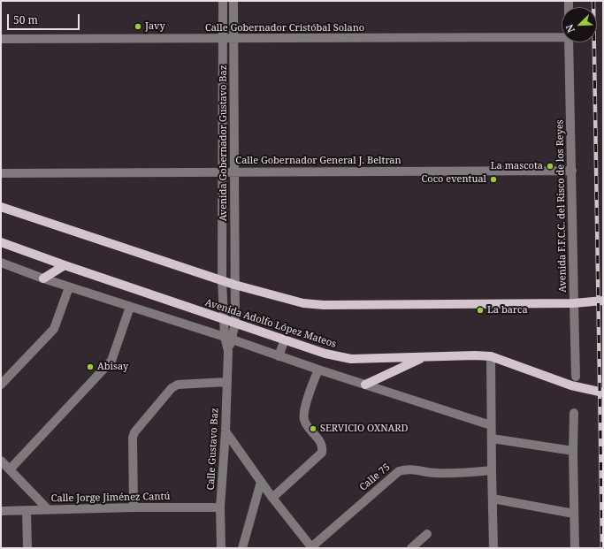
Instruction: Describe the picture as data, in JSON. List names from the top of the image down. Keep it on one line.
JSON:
{"streets":{"main road":["Avenida Adolfo López Mateos"],"street":["Calle Gobernador Cristóbal Solano","Avenida Gobernador Gustavo Baz","Calle Gobernador General J. Beltran","Avenida F.F.C.C. del Risco de los Reyes","Calle Gustavo Baz","Calle 75","Calle Jorge Jiménez Cantú"]},"crossings":[["Calle Gobernador Cristóbal Solano","Avenida Gobernador Gustavo Baz"],["Avenida Gobernador Gustavo Baz","Calle Gobernador General J. Beltran"],["Avenida Gobernador Gustavo Baz","Calle Gustavo Baz"],["Calle Gobernador General J. Beltran","Avenida F.F.C.C. del Risco de los Reyes"],["Avenida Adolfo López Mateos","Calle Gustavo Baz"],["Calle Gustavo Baz","Calle Jorge Jiménez Cantú"]],"places":["Javy","La mascota","Coco eventual","La barca","Abisay","SERVICIO OXNARD"],"scale_bar":"50 m","north":"bottom left"}
